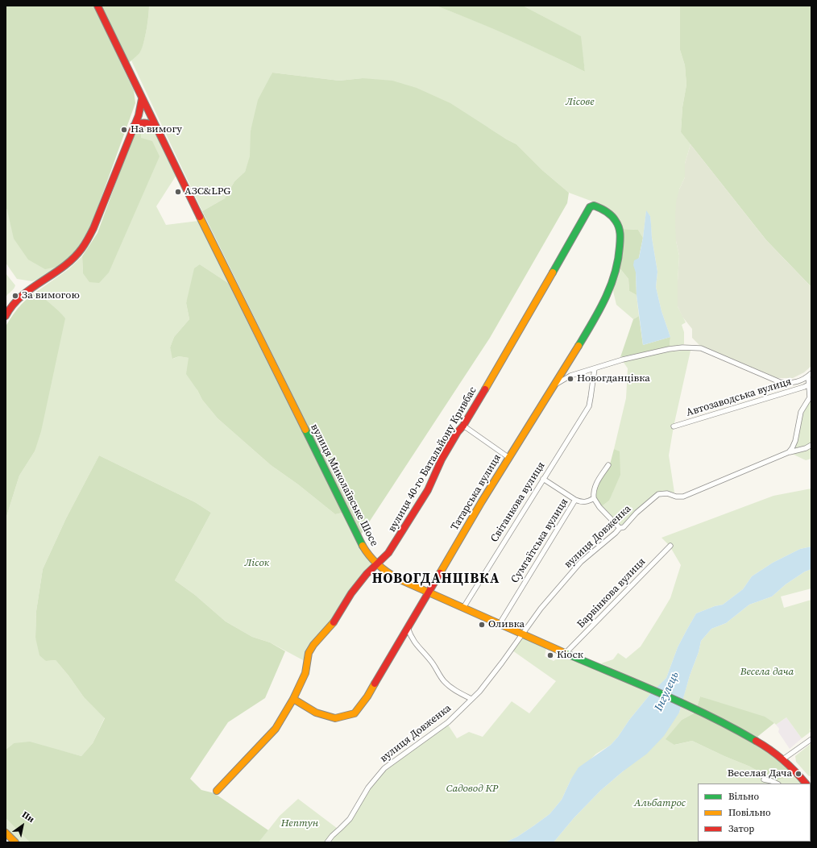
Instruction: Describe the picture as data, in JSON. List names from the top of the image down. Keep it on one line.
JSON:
{"streets":{"main road":["вулиця 40-го Батальйону Кривбас","вулиця Миколаївське Шосе","Татарська вулиця"],"street":["Автозаводська вулиця","Світанкова вулиця","вулиця Довженка","Сумгаїтська вулиця","Барвінкова вулиця"]},"crossings":[["вулиця 40-го Батальйону Кривбас","вулиця Миколаївське Шосе"],["вулиця 40-го Батальйону Кривбас","Татарська вулиця"],["вулиця Миколаївське Шосе","Татарська вулиця"],["вулиця Миколаївське Шосе","Світанкова вулиця"],["вулиця Миколаївське Шосе","вулиця Довженка"],["вулиця Миколаївське Шосе","Сумгаїтська вулиця"],["вулиця Миколаївське Шосе","Барвінкова вулиця"]],"districts":["НОВОГДАНЦІВКА"],"water":["Інгулець"],"parks":["Лісове","Лісок","Весела дача","Садовод КР","Альбатрос","Нептун"],"places":["На вимогу","АЗС&LPG","За вимогою","Новогданцівка","Оливка","Кіоск","Веселая Дача"],"legend":["Вільно","Повільно","Затор"],"north":"top right"}
